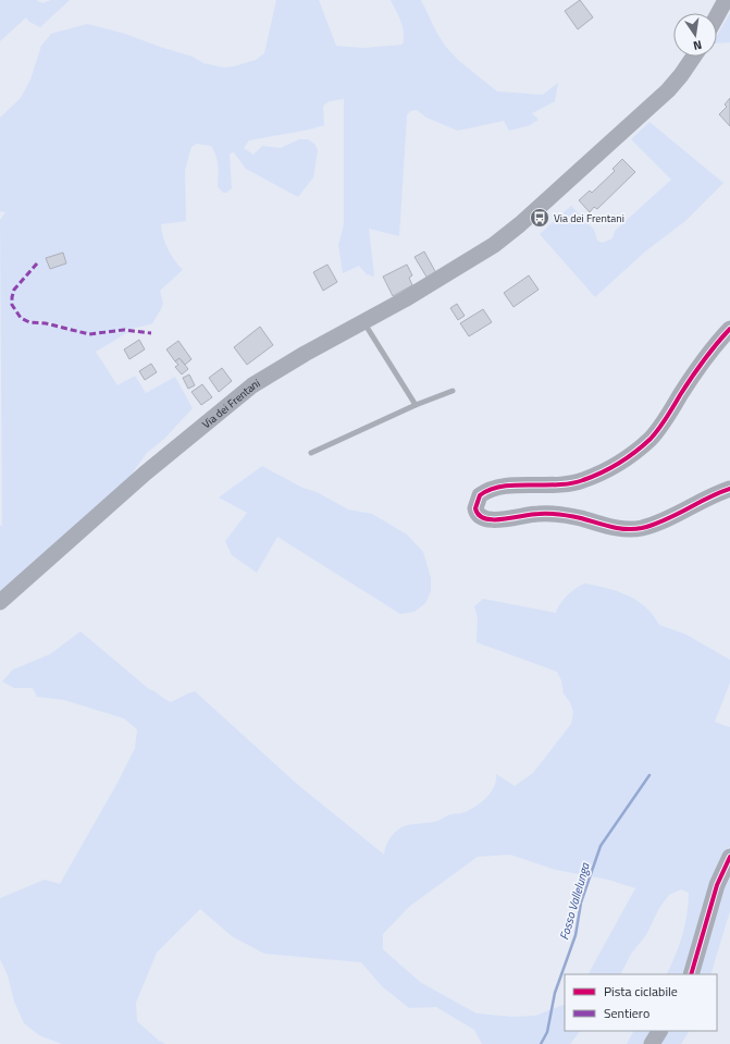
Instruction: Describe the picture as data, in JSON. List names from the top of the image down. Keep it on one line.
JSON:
{"streets":{"main road":["Via dei Frentani"]},"water":["Fosso Vallelunga"],"places":{"bus stop":["Via dei Frentani"]},"legend":["Pista ciclabile","Sentiero"],"north":"bottom"}
